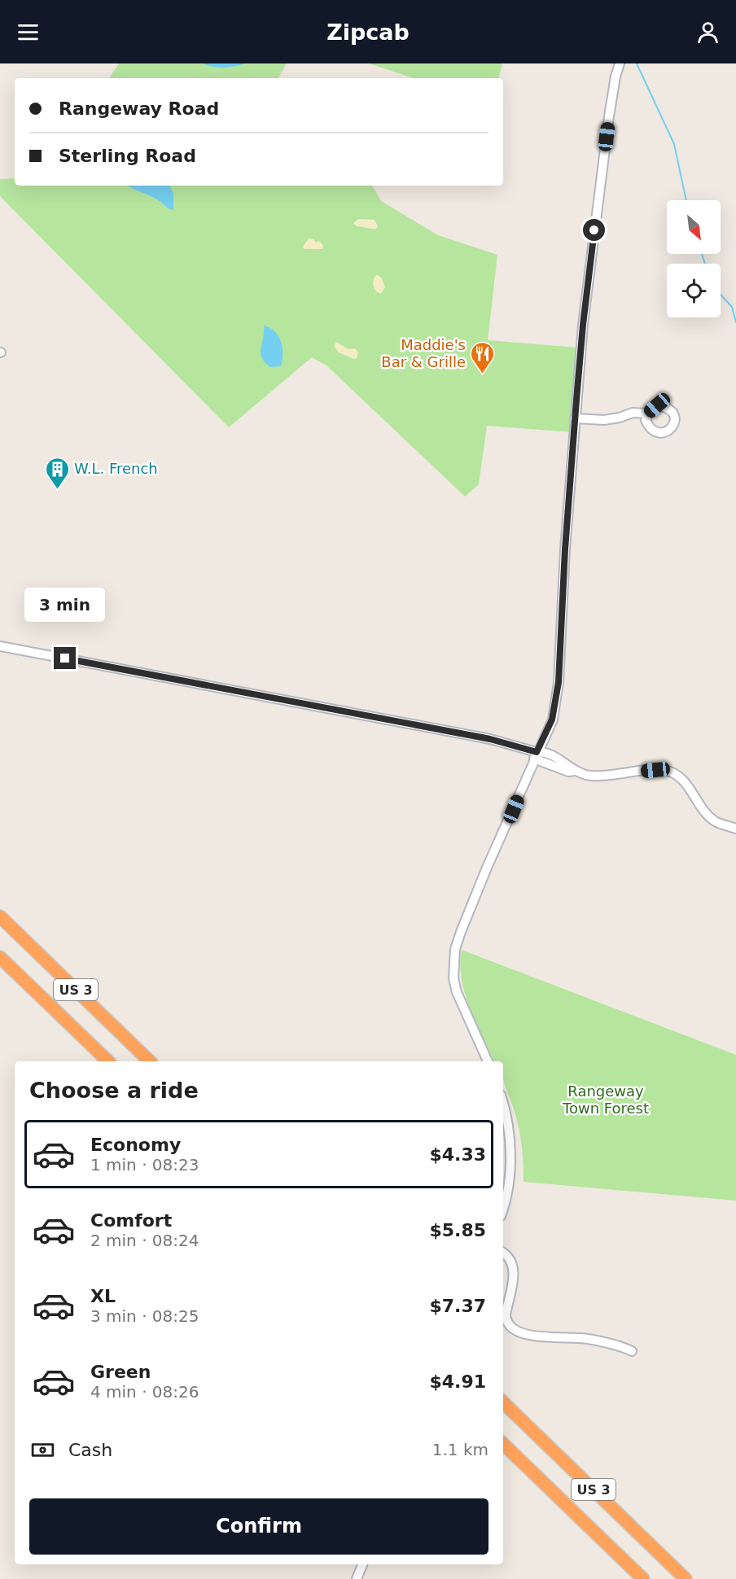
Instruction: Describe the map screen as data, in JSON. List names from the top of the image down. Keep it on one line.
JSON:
{"streets":{"highway":["US 3"]},"parks":["Rangeway Town Forest"],"places":{"restaurant":["Maddie's Bar & Grille"],"building":["W.L. French"]},"north":"bottom right","page":{"header":"Zipcab","banner":["Rangeway Road","Sterling Road"],"bubble":"3 min","heading":"Choose a ride","list":[{"name":"Economy","note":"1 min · 08:23","value":"$4.33"},{"name":"Comfort","note":"2 min · 08:24","value":"$5.85"},{"name":"XL","note":"3 min · 08:25","value":"$7.37"},{"name":"Green","note":"4 min · 08:26","value":"$4.91"}],"pay":["Cash","1.1 km"],"buttons":"Confirm"}}
